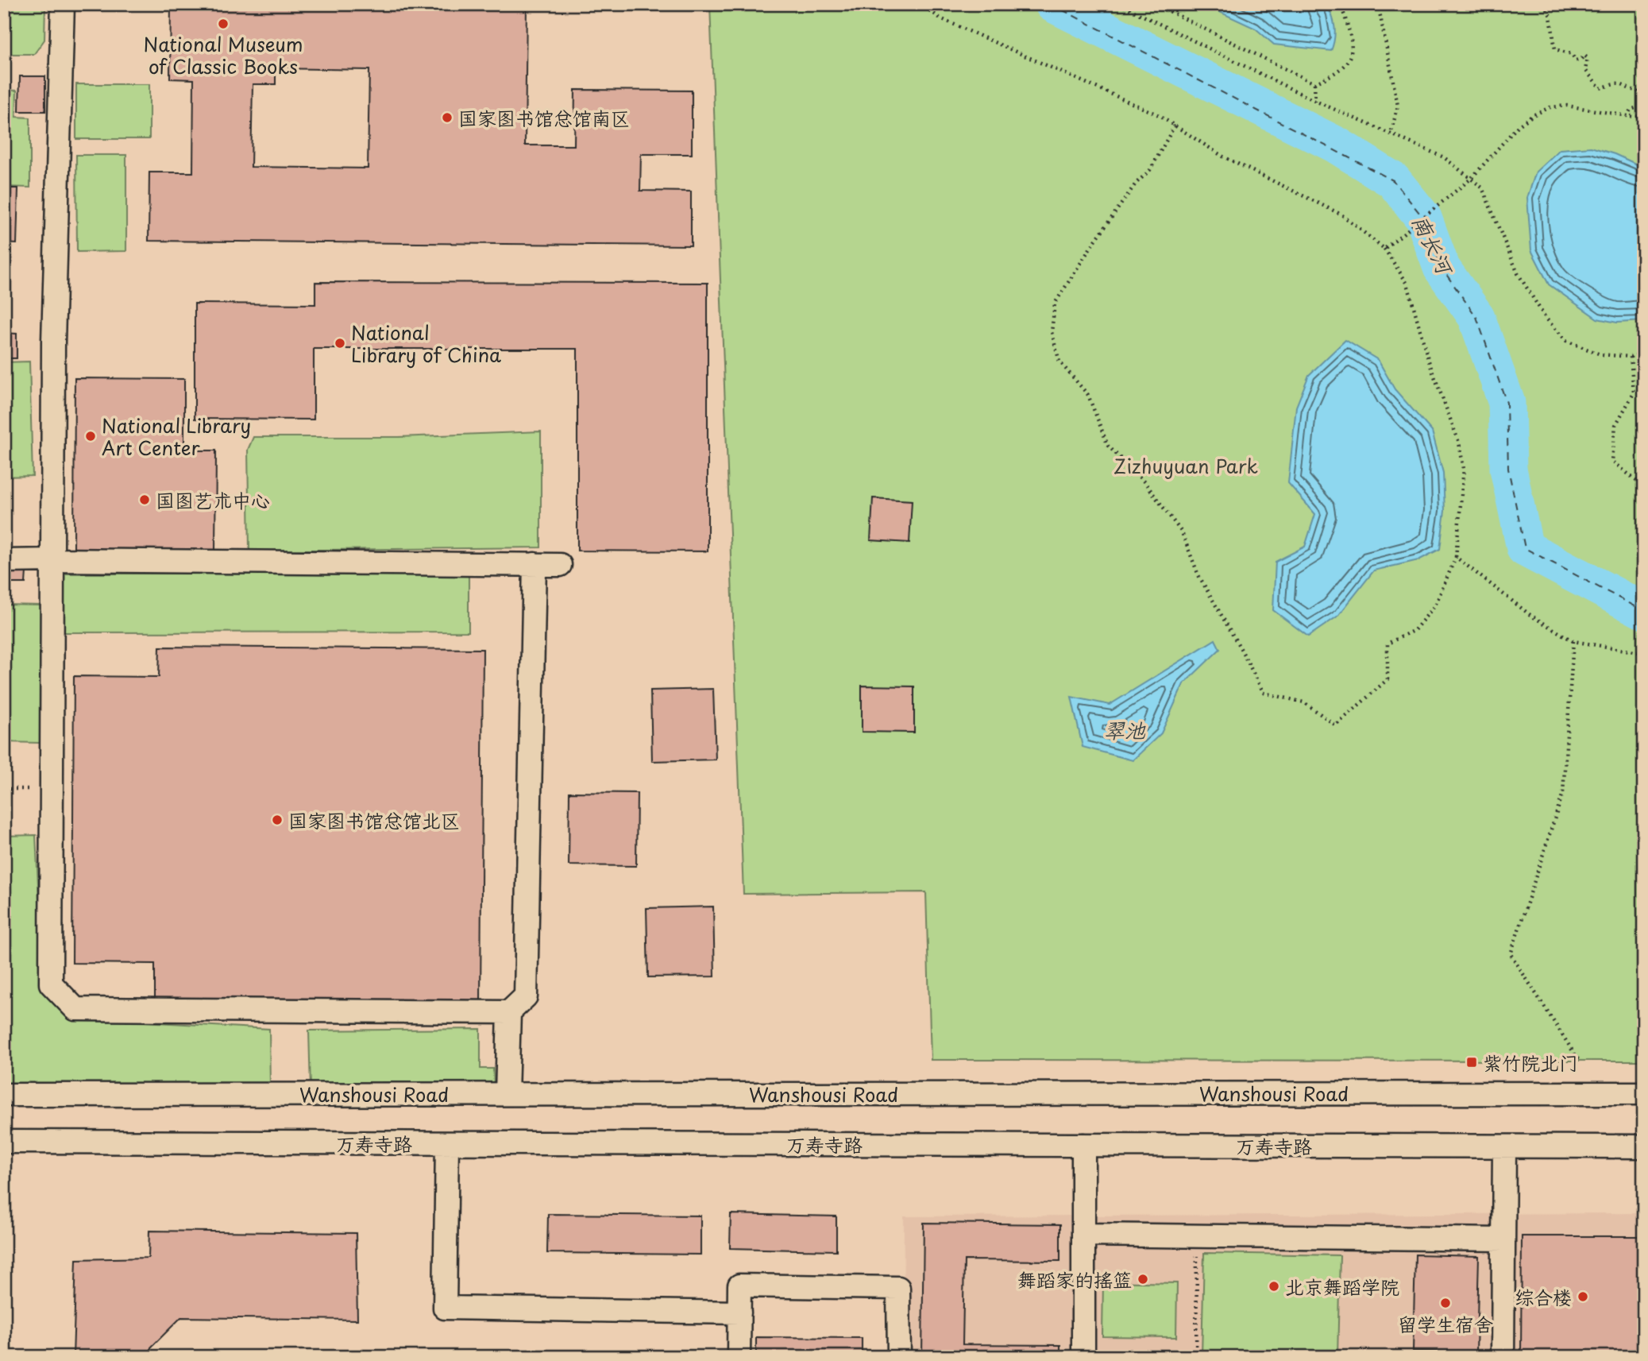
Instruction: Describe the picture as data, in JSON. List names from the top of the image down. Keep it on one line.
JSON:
{"streets":{"street":["Wanshousi Road","万寿寺路"]},"water":["南长河","翠池"],"parks":["Zizhuyuan Park"],"places":{"other":["National Museum of Classic Books","国家图书馆总馆南区","National Library of China","National Library Art Center","国图艺术中心","国家图书馆总馆北区","舞蹈家的摇篮","北京舞蹈学院","综合楼","留学生宿舍"],"transit":["紫竹院北门"]}}
